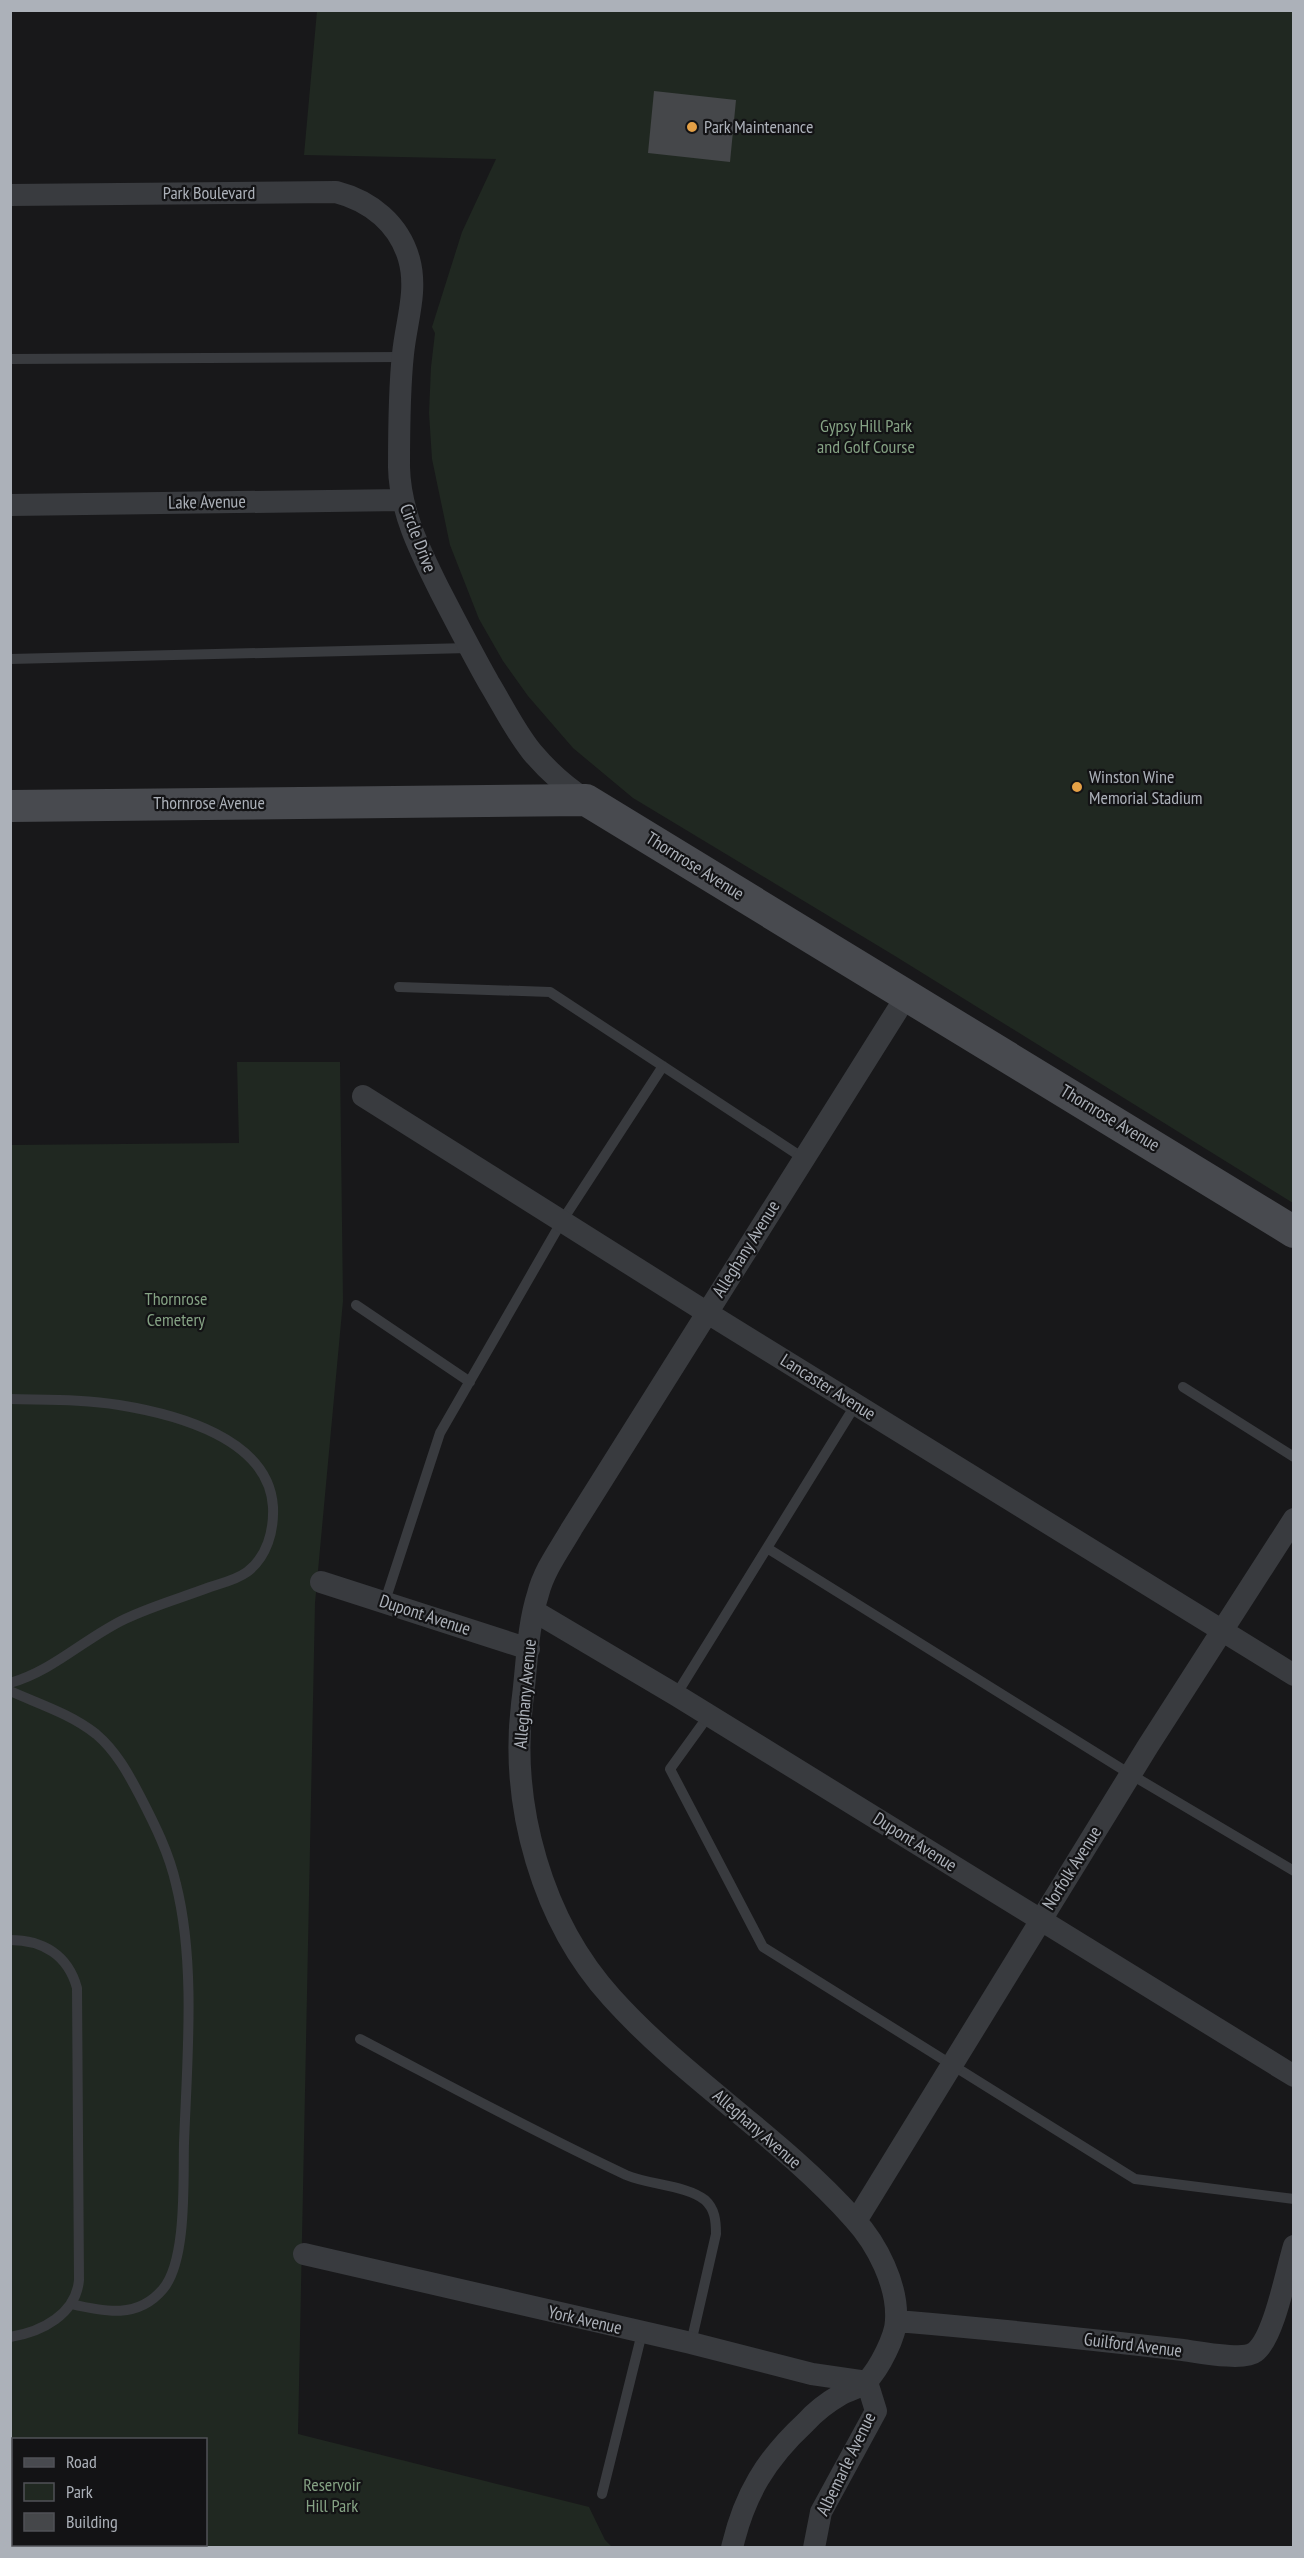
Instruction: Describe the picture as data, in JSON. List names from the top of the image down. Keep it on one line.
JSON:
{"streets":{"street":["Park Boulevard","Lake Avenue","Circle Drive","Thornrose Avenue","Alleghany Avenue","Lancaster Avenue","Dupont Avenue","Norfolk Avenue","York Avenue","Guilford Avenue","Albemarle Avenue"]},"crossings":[["Park Boulevard","Circle Drive"],["Lake Avenue","Circle Drive"],["Circle Drive","Thornrose Avenue"],["Thornrose Avenue","Alleghany Avenue"],["Alleghany Avenue","Lancaster Avenue"],["Alleghany Avenue","Dupont Avenue"],["Alleghany Avenue","Norfolk Avenue"],["Alleghany Avenue","York Avenue"],["Alleghany Avenue","Guilford Avenue"],["Alleghany Avenue","Albemarle Avenue"],["Lancaster Avenue","Norfolk Avenue"],["Dupont Avenue","Norfolk Avenue"],["York Avenue","Albemarle Avenue"]],"parks":["Gypsy Hill Park and Golf Course","Thornrose Cemetery","Reservoir Hill Park"],"places":["Park Maintenance","Winston Wine Memorial Stadium"],"legend":["Road","Park","Building"]}
